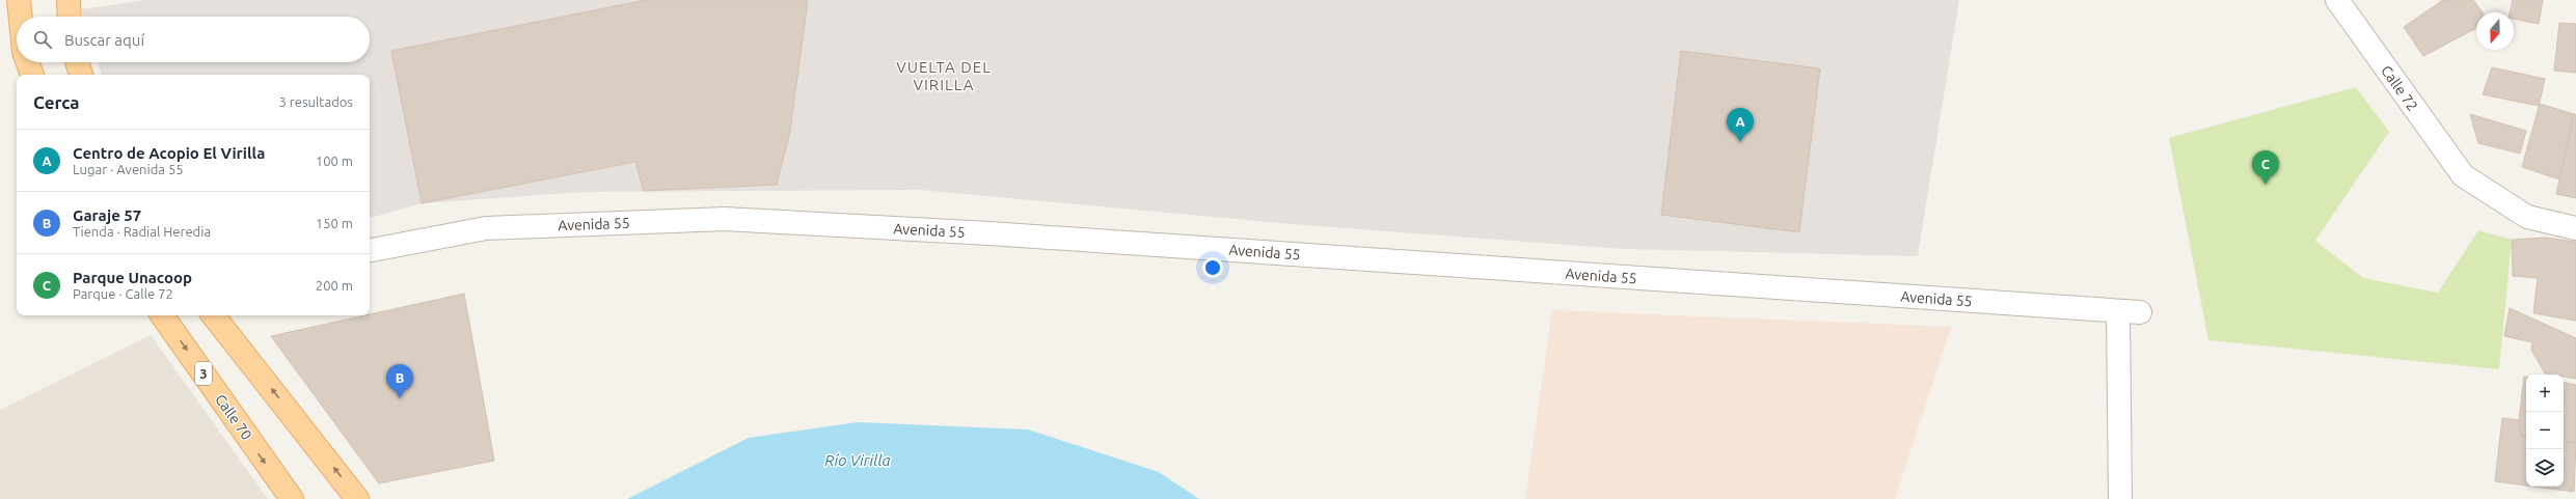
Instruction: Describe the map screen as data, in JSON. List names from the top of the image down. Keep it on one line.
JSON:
{"streets":{"main road":["3","Calle 70"],"street":["Calle 72","Avenida 55"]},"districts":["VUELTA DEL VIRILLA"],"water":["Río Virilla"],"north":"bottom","page":{"search":"Buscar aquí","heading":["Cerca","3 resultados"],"pins":["A","C","B"],"list":[{"mark":"A","name":"Centro de Acopio El Virilla","note":"Lugar · Avenida 55","value":"100 m"},{"mark":"B","name":"Garaje 57","note":"Tienda · Radial Heredia","value":"150 m"},{"mark":"C","name":"Parque Unacoop","note":"Parque · Calle 72","value":"200 m"}],"map_buttons":["+","−"]}}
